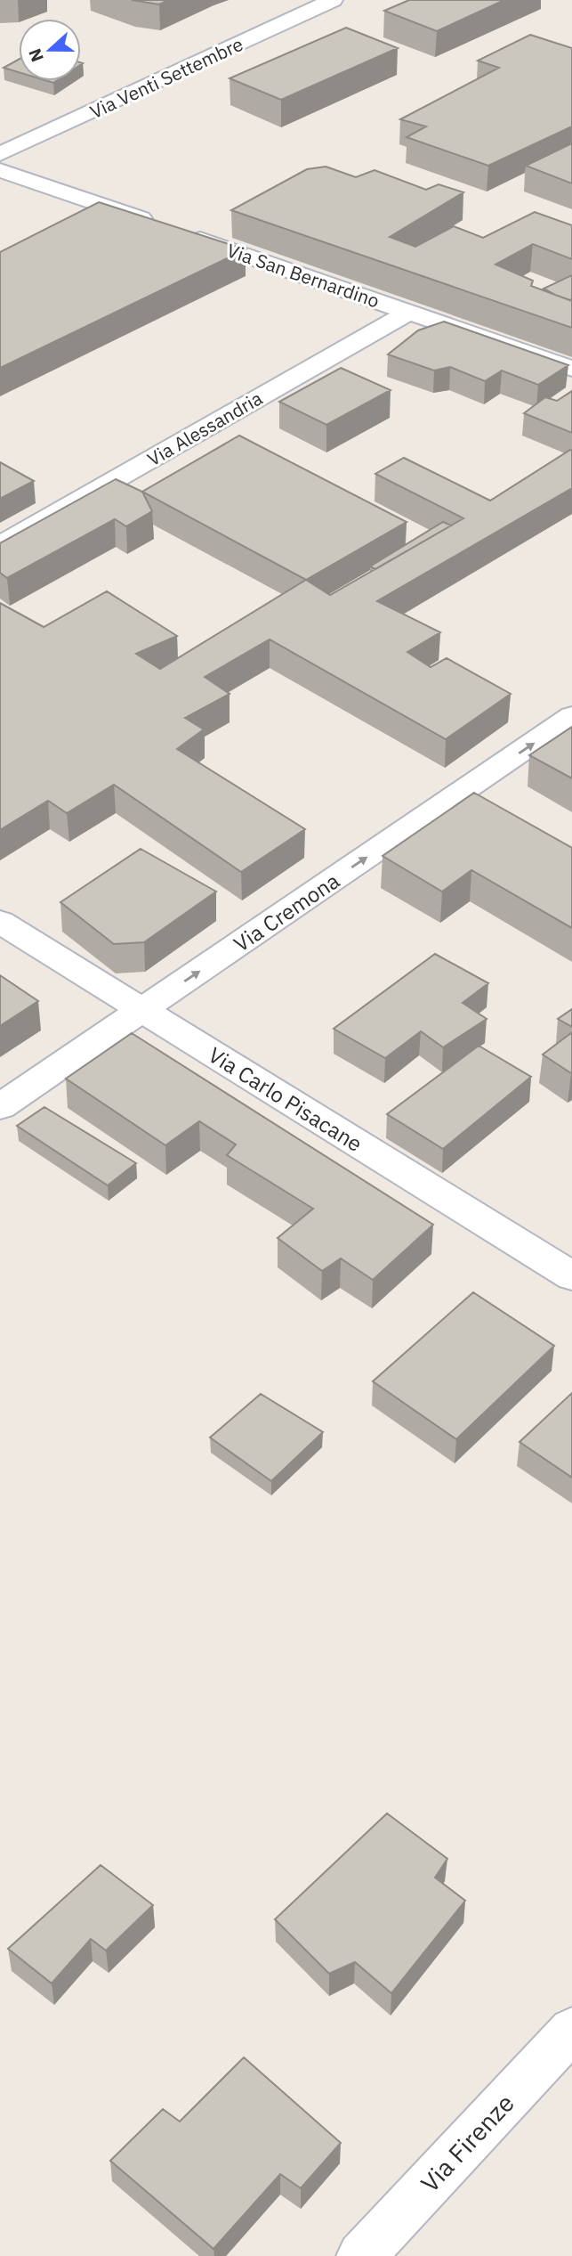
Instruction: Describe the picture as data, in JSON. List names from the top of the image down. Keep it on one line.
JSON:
{"streets":{"street":["Via Venti Settembre","Via San Bernardino","Via Alessandria","Via Cremona","Via Carlo Pisacane","Via Firenze"]},"crossings":[["Via San Bernardino","Via Alessandria"],["Via Cremona","Via Carlo Pisacane"]],"one_way":["Via Cremona"],"north":"left"}
